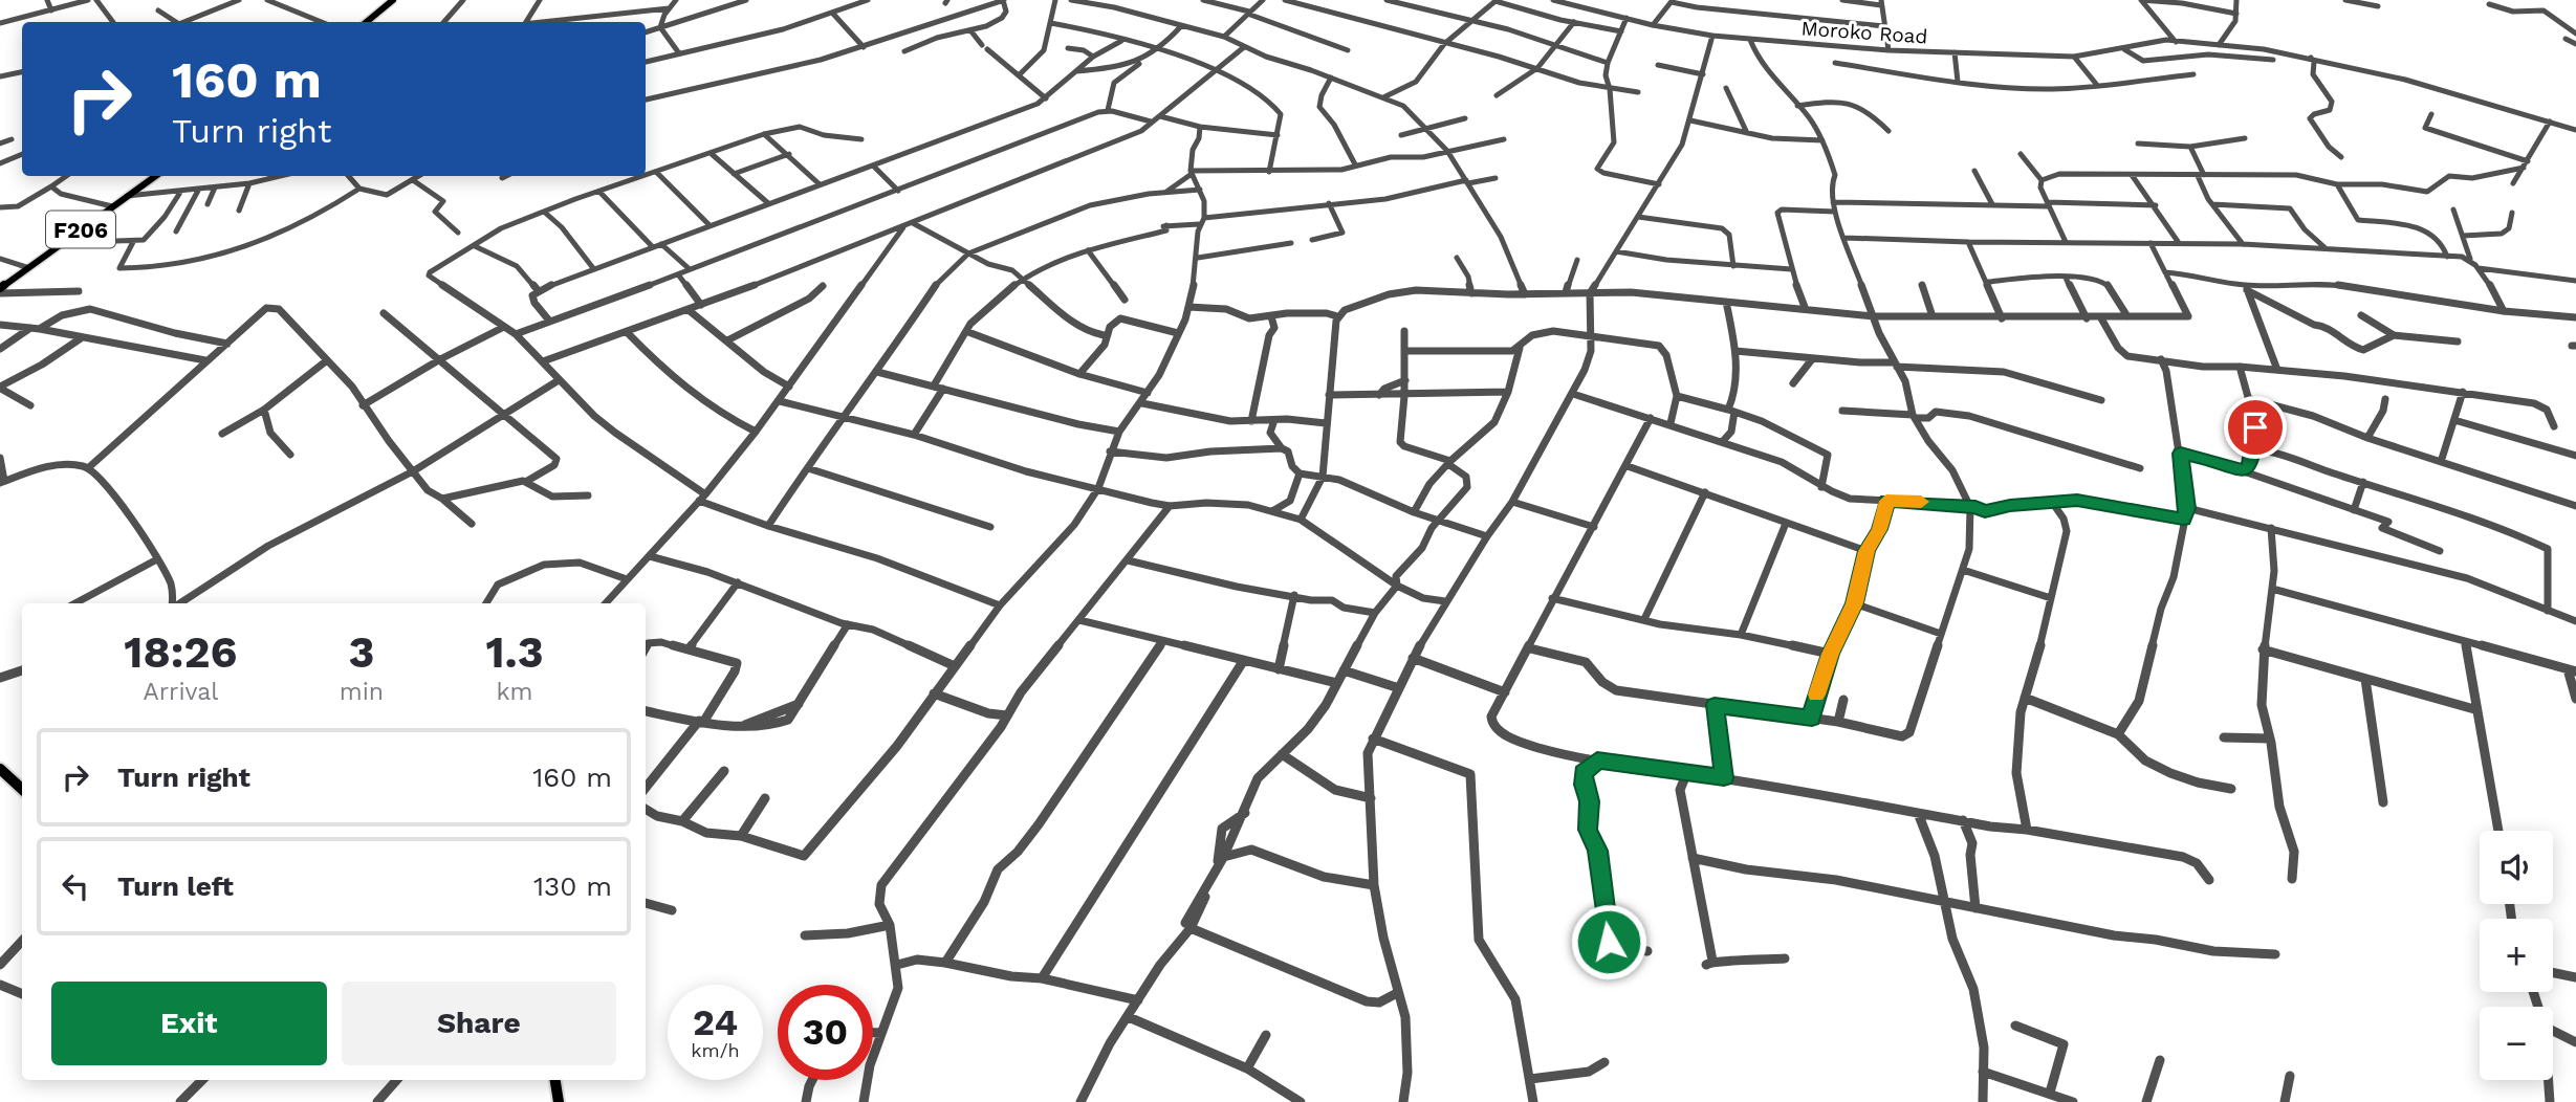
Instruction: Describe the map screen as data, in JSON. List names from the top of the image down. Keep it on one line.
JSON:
{"streets":{"main road":["F206"],"street":["Moroko Road"]},"page":{"turn":["160 m","Turn right"],"eta":["18:26","Arrival","3","min","1.3","km"],"list":[{"name":"Turn right","value":"160 m"},{"name":"Turn left","value":"130 m"}],"map_buttons":["+","−"],"buttons":["Exit","Share"],"speed":"24 km/h","limit":"30"}}
